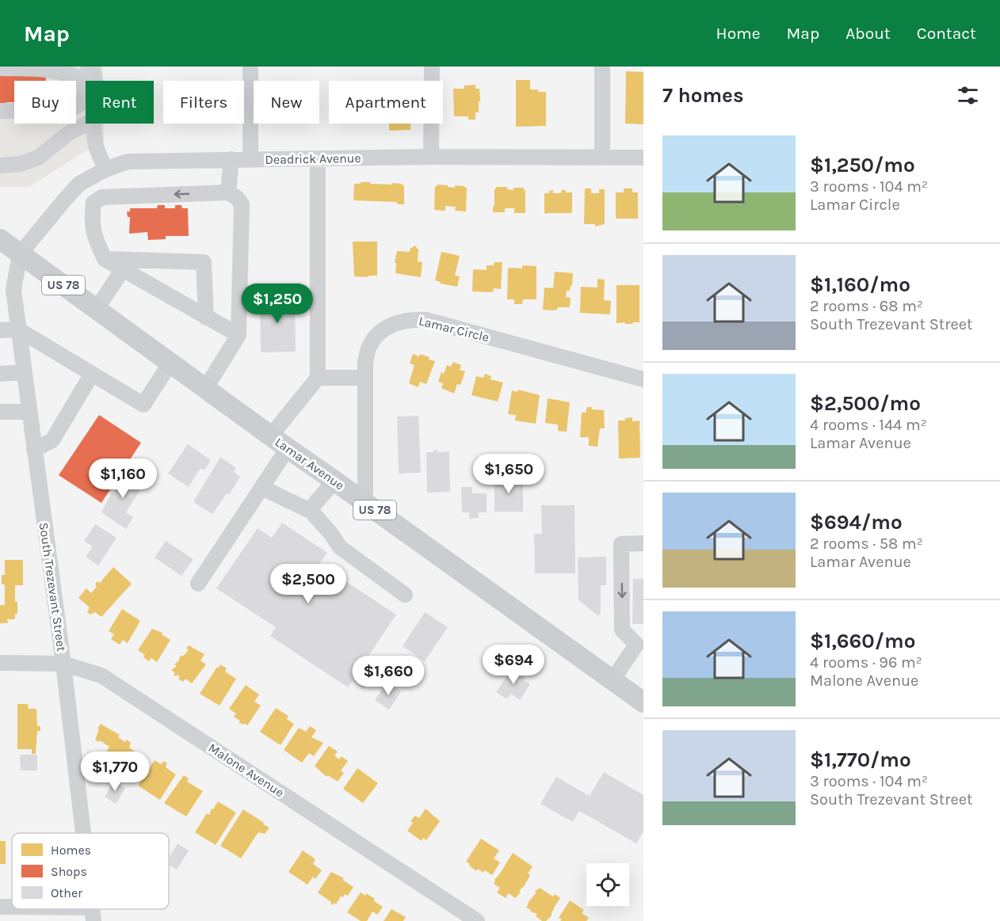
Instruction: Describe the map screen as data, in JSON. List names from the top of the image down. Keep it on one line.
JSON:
{"streets":{"main road":["US 78","Lamar Avenue"],"street":["Deadrick Avenue","Lamar Circle","South Trezevant Street","Malone Avenue"]},"crossings":[["Deadrick Avenue","Lamar Avenue"],["Deadrick Avenue","South Trezevant Street"],["Lamar Circle","Lamar Avenue"],["Lamar Avenue","South Trezevant Street"],["South Trezevant Street","Malone Avenue"]],"legend":["Homes","Shops","Other"],"page":{"header":"Map","nav":["Home","Map","About","Contact"],"heading":"7 homes","chip":["Buy","Rent","Filters","New","Apartment"],"list":[{"name":"$1,250/mo","note":"3 rooms · 104 m² · Lamar Circle"},{"name":"$1,160/mo","note":"2 rooms · 68 m² · South Trezevant Street"},{"name":"$2,500/mo","note":"4 rooms · 144 m² · Lamar Avenue"},{"name":"$694/mo","note":"2 rooms · 58 m² · Lamar Avenue"},{"name":"$1,660/mo","note":"4 rooms · 96 m² · Malone Avenue"},{"name":"$1,770/mo","note":"3 rooms · 104 m² · South Trezevant Street"}],"price":["$1,250","$1,650","$1,160","$2,500","$694","$1,660","$1,770"]}}
